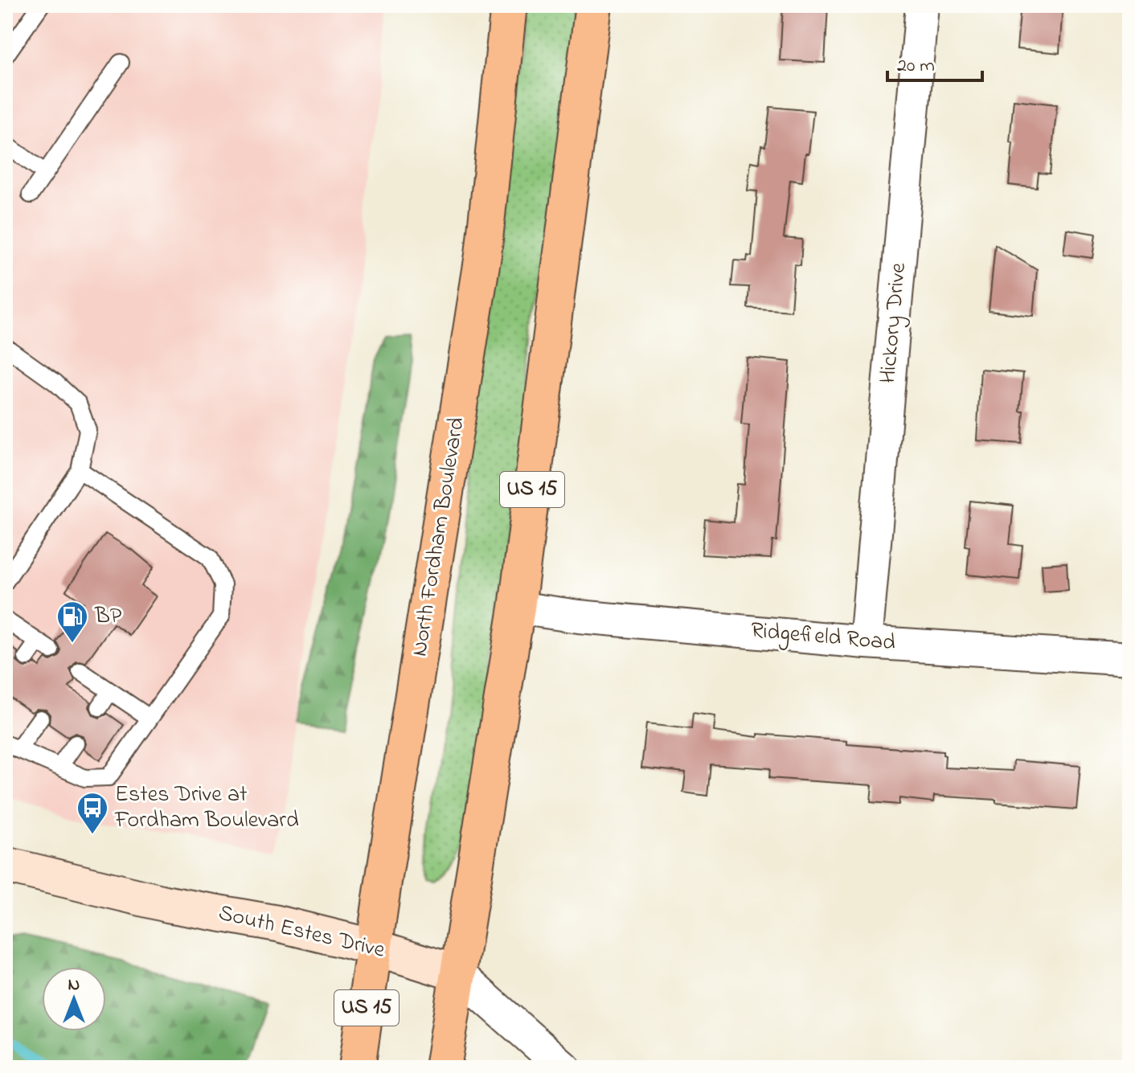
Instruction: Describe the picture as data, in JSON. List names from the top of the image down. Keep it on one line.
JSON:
{"streets":{"highway":["US 15","North Fordham Boulevard"],"main road":["South Estes Drive"],"street":["Hickory Drive","Ridgefield Road"]},"crossings":[["Hickory Drive","Ridgefield Road"],["US 15","Ridgefield Road"],["US 15","South Estes Drive"],["North Fordham Boulevard","South Estes Drive"]],"places":{"fuel station":["BP"],"bus stop":["Estes Drive at Fordham Boulevard"]},"scale_bar":"20 m","north":"top"}
